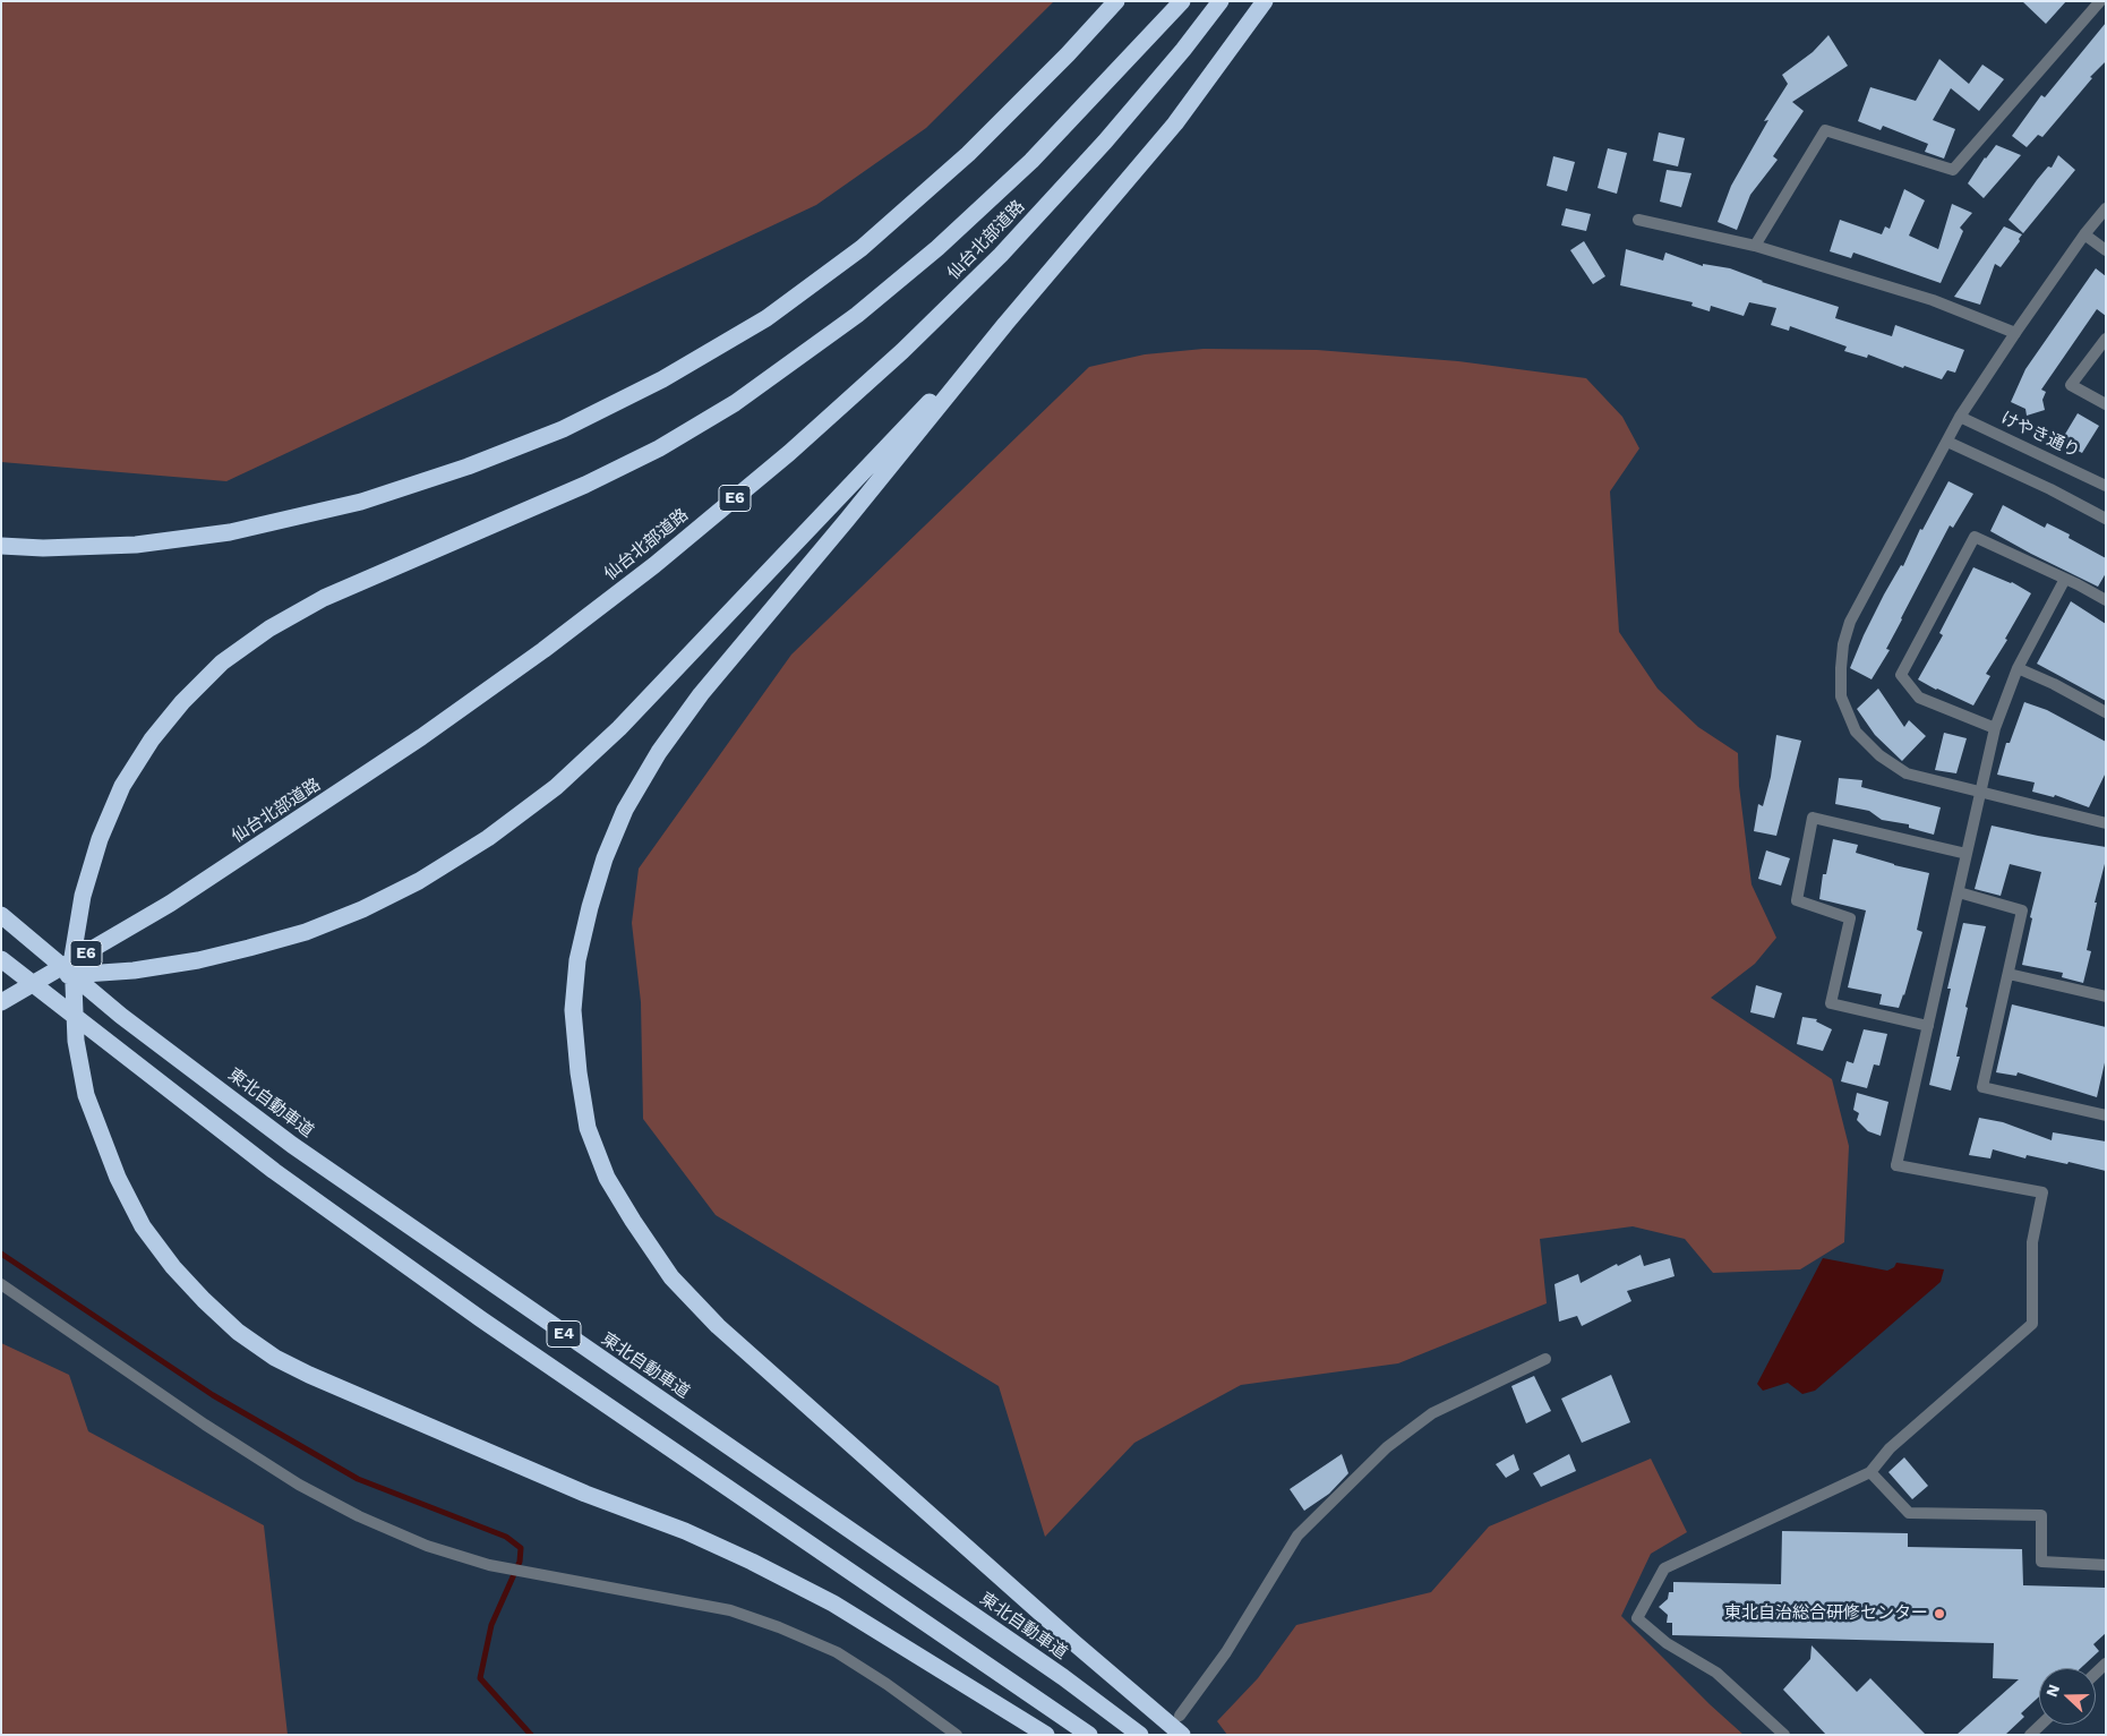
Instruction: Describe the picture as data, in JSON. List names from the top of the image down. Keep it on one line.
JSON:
{"streets":{"highway":["仙台北部道路","E6","東北自動車道","E4"],"street":["けやき通り"]},"places":["東北自治総合研修センター"],"north":"left"}
